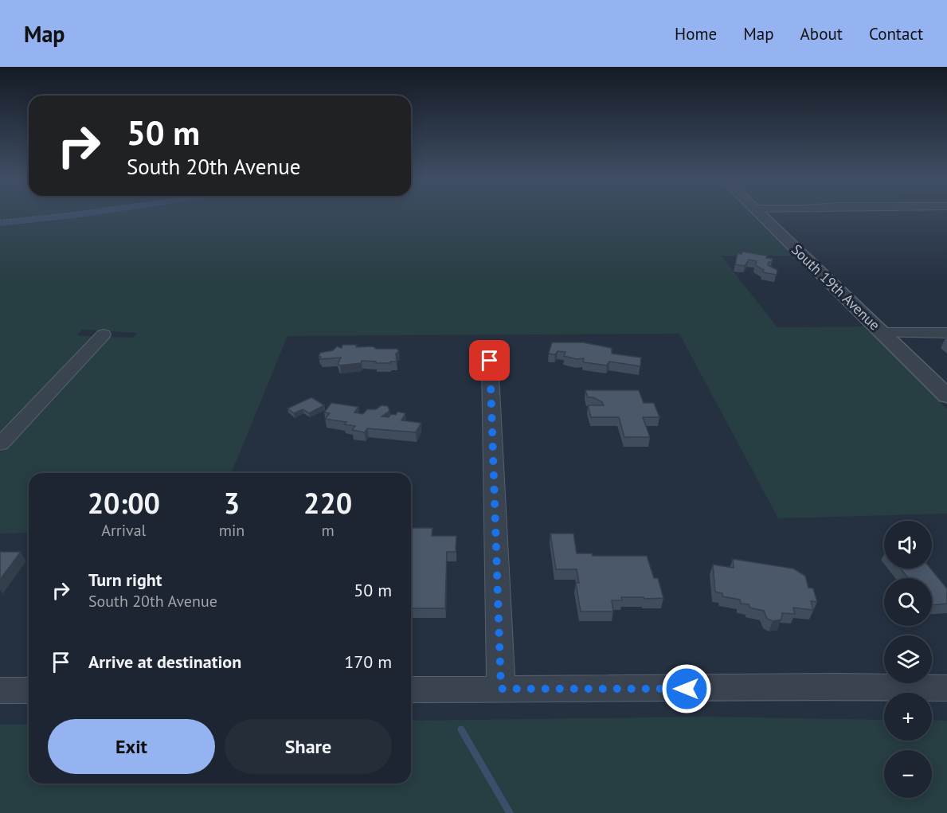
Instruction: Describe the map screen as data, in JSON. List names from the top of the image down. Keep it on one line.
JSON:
{"streets":{"street":["South 19th Avenue"]},"page":{"header":"Map","nav":["Home","Map","About","Contact"],"turn":["50 m","South 20th Avenue"],"eta":["20:00","Arrival","3","min","220","m"],"map_buttons":["+","−"],"list":[{"name":"Turn right","note":"South 20th Avenue","value":"50 m"},{"name":"Arrive at destination","value":"170 m"}],"buttons":["Exit","Share"]}}
